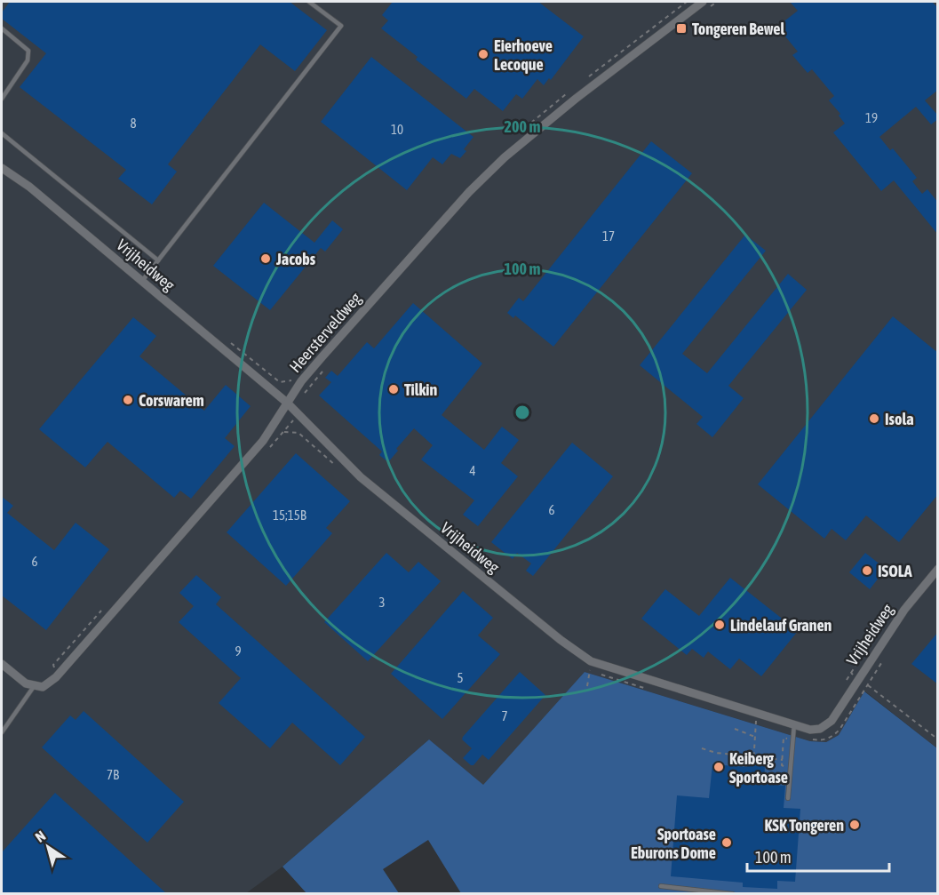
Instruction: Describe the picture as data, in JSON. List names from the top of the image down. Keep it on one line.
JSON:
{"streets":{"street":["Vrijheidweg","Heersterveldweg"]},"crossings":[["Vrijheidweg","Heersterveldweg"]],"places":{"transit":["Tongeren Bewel"],"other":["Eierhoeve Lecoque","Jacobs","Tilkin","Corswarem","Isola","ISOLA","Lindelauf Granen","Keiberg Sportoase","KSK Tongeren","Sportoase Eburons Dome"]},"house_numbers":["19","8","10","17","4","6","15;15B","6","3","9","5","7","7B"],"scale_bar":"100 m","north":"top left","rings":["200 m","100 m"]}
